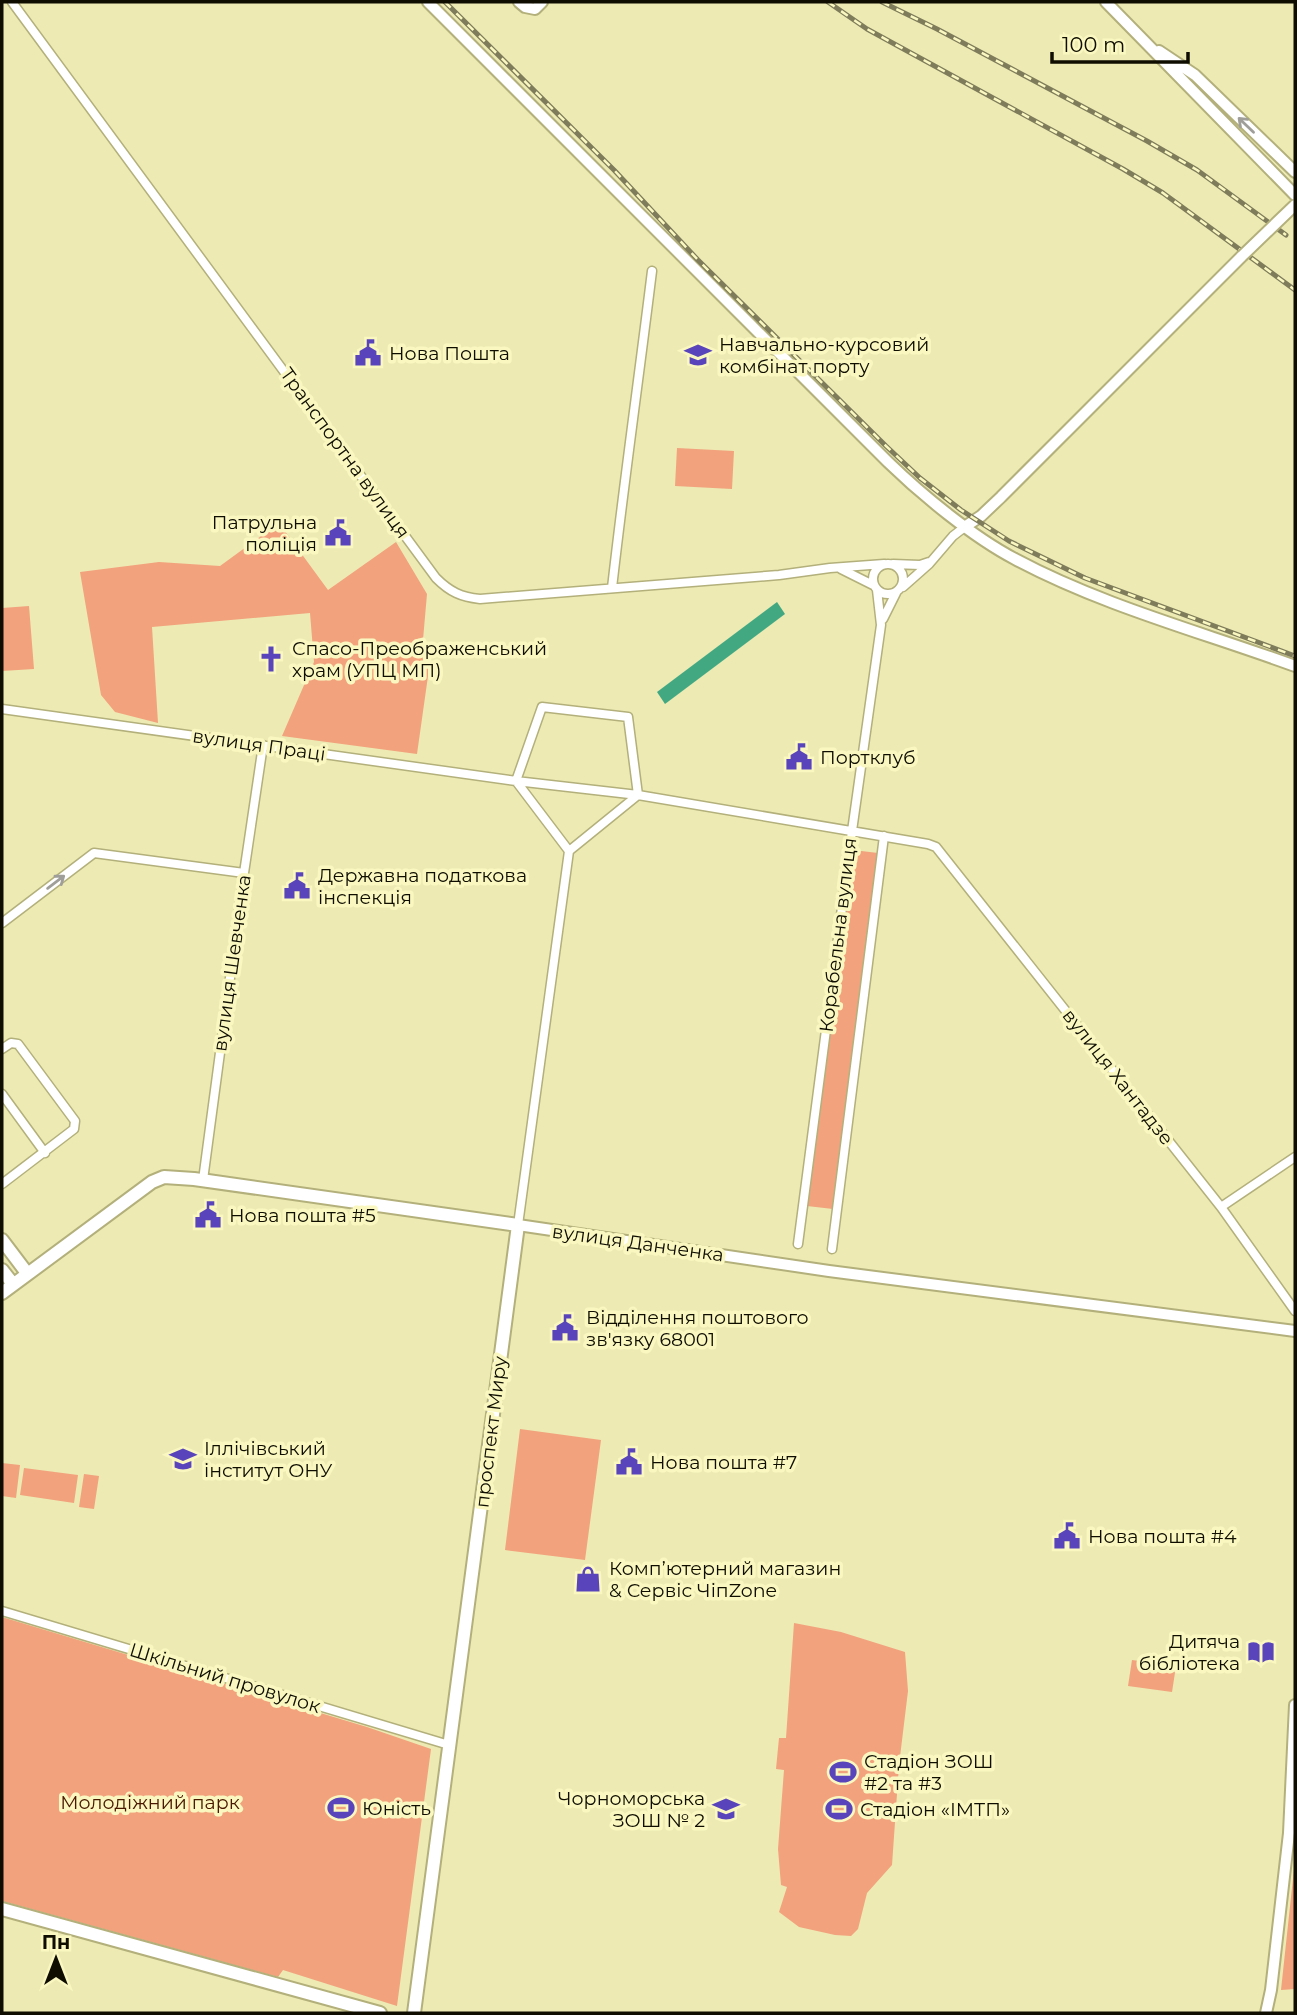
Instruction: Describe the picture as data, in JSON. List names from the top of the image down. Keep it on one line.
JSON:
{"streets":{"main road":["вулиця Данченка","проспект Миру"],"street":["Транспортна вулиця","вулиця Праці","Корабельна вулиця","вулиця Шевченка","вулиця Хантадзе","Шкільний провулок"]},"crossings":[["вулиця Праці","вулиця Шевченка"],["Корабельна вулиця","вулиця Хантадзе"],["вулиця Шевченка","вулиця Данченка"],["вулиця Данченка","проспект Миру"],["проспект Миру","Шкільний провулок"]],"parks":["Молодіжний парк"],"places":{"public building":["Нова Пошта","Патрульна поліція","Портклуб","Державна податкова інспекція","Нова пошта #5","Відділення поштового зв'язку 68001","Нова пошта #7","Нова пошта #4"],"school or university":["Навчально-курсовий комбінат порту","Іллічівський інститут ОНУ","Чорноморська ЗОШ № 2"],"church":["Спасо-Преображенський храм (УПЦ МП)"],"shop":["Комп’ютерний магазин & Сервіс ЧіпZone"],"library":["Дитяча бібліотека"],"sports":["Стадіон ЗОШ #2 та #3","Юність","Стадіон «ІМТП»"]},"scale_bar":"100 m","north":"top"}
